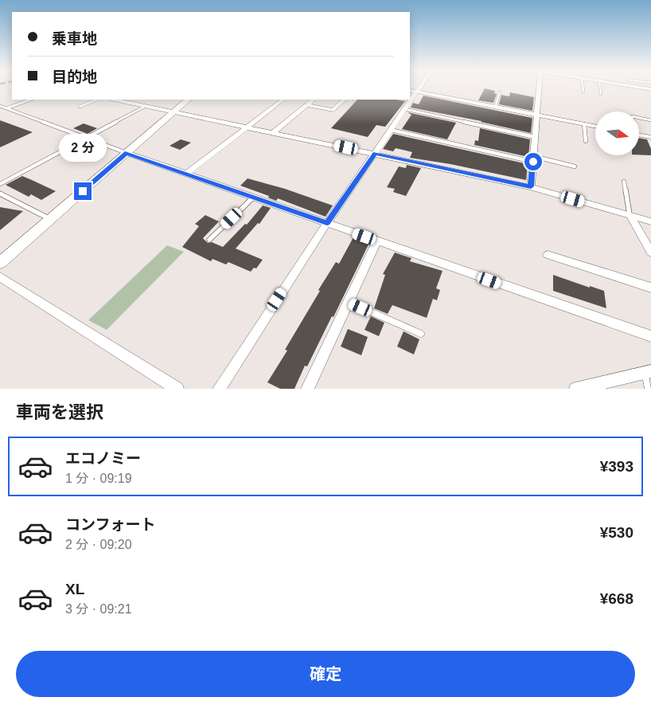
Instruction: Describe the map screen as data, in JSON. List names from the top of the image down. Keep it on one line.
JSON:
{"north":"right","page":{"banner":["乗車地","目的地"],"bubble":"2 分","heading":"車両を選択","list":[{"name":"エコノミー","note":"1 分 · 09:19","value":"¥393"},{"name":"コンフォート","note":"2 分 · 09:20","value":"¥530"},{"name":"XL","note":"3 分 · 09:21","value":"¥668"}],"buttons":"確定"}}
